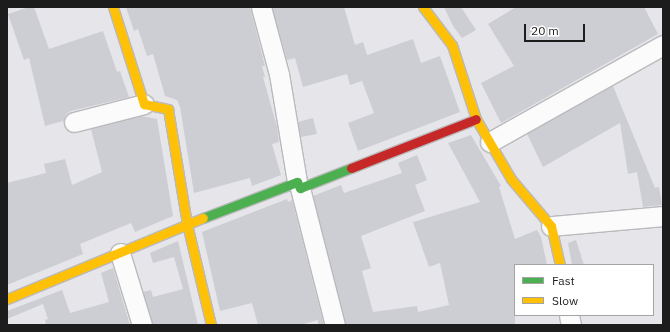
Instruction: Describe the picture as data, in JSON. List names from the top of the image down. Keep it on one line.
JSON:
{"legend":["Fast","Slow"],"scale_bar":"20 m"}
